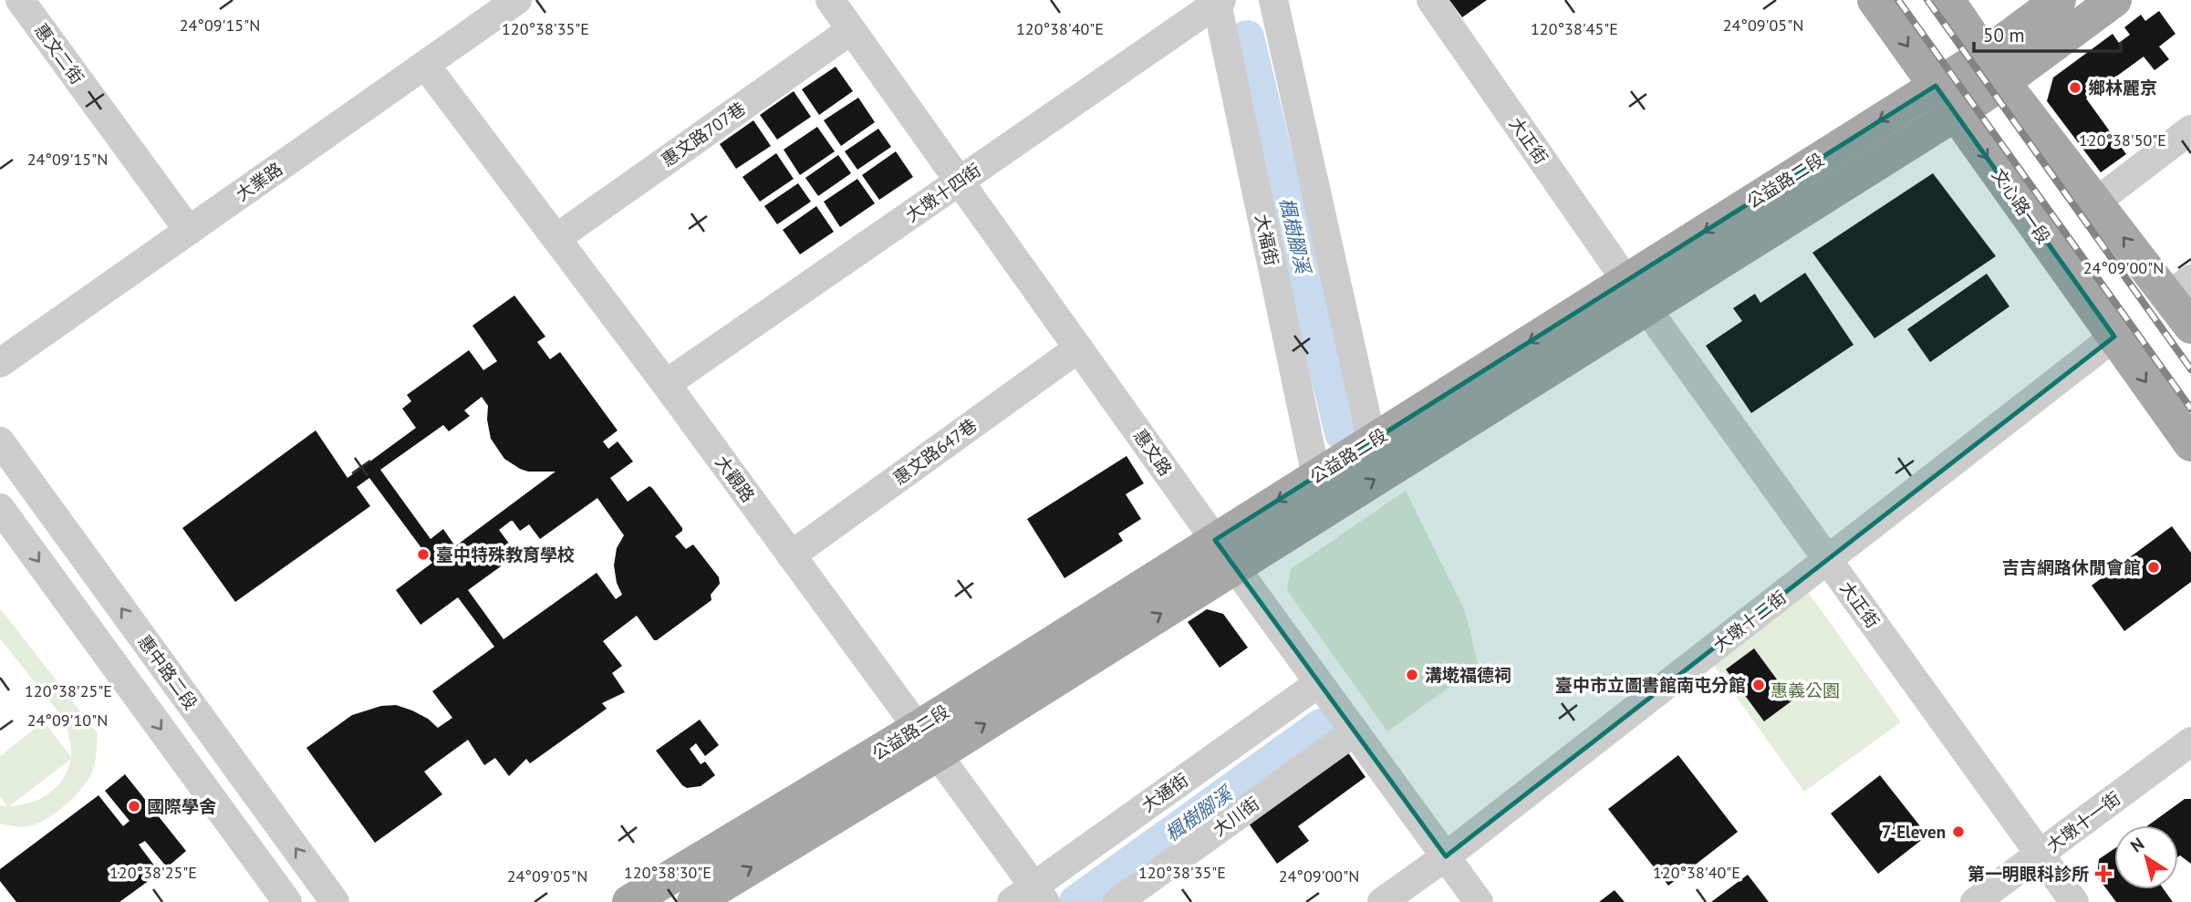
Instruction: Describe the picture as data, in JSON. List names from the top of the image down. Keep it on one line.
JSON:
{"streets":{"main road":["公益路二段","文心路一段"],"street":["惠文二街","惠文路707巷","大正街","大業路","大墩十四街","大福街","惠文路647巷","惠文路","大觀路","大墩十二街","惠中路二段","大通街","大川街","大墩十一街"]},"crossings":[["惠文二街","大業路"],["惠文路707巷","惠文路"],["惠文路707巷","大觀路"],["大正街","公益路二段"],["大正街","大墩十二街"],["大正街","大墩十一街"],["公益路二段","文心路一段"],["公益路二段","大福街"],["公益路二段","惠文路"],["公益路二段","大觀路"],["大業路","大觀路"],["大墩十四街","大福街"],["大墩十四街","惠文路"],["大墩十四街","大觀路"],["文心路一段","大墩十二街"],["惠文路647巷","惠文路"],["惠文路647巷","大觀路"],["惠文路","大墩十二街"],["惠文路","大通街"],["惠文路","大川街"],["大觀路","大通街"]],"water":["楓樹腳溪"],"parks":["惠義公園"],"places":{"other":["鄉林麗京","臺中特殊教育學校","吉吉網路休閒會館","溝墘福德祠","臺中市立圖書館南屯分館","國際學舍","7-Eleven"],"health":["第一明眼科診所"]},"scale_bar":"50 m","north":"top left","coordinates":["24°09'15\"N","24°09'05\"N","120°38'35\"E","120°38'40\"E","120°38'45\"E","120°38'50\"E","24°09'00\"N","120°38'25\"E","24°09'10\"N","120°38'30\"E"]}
